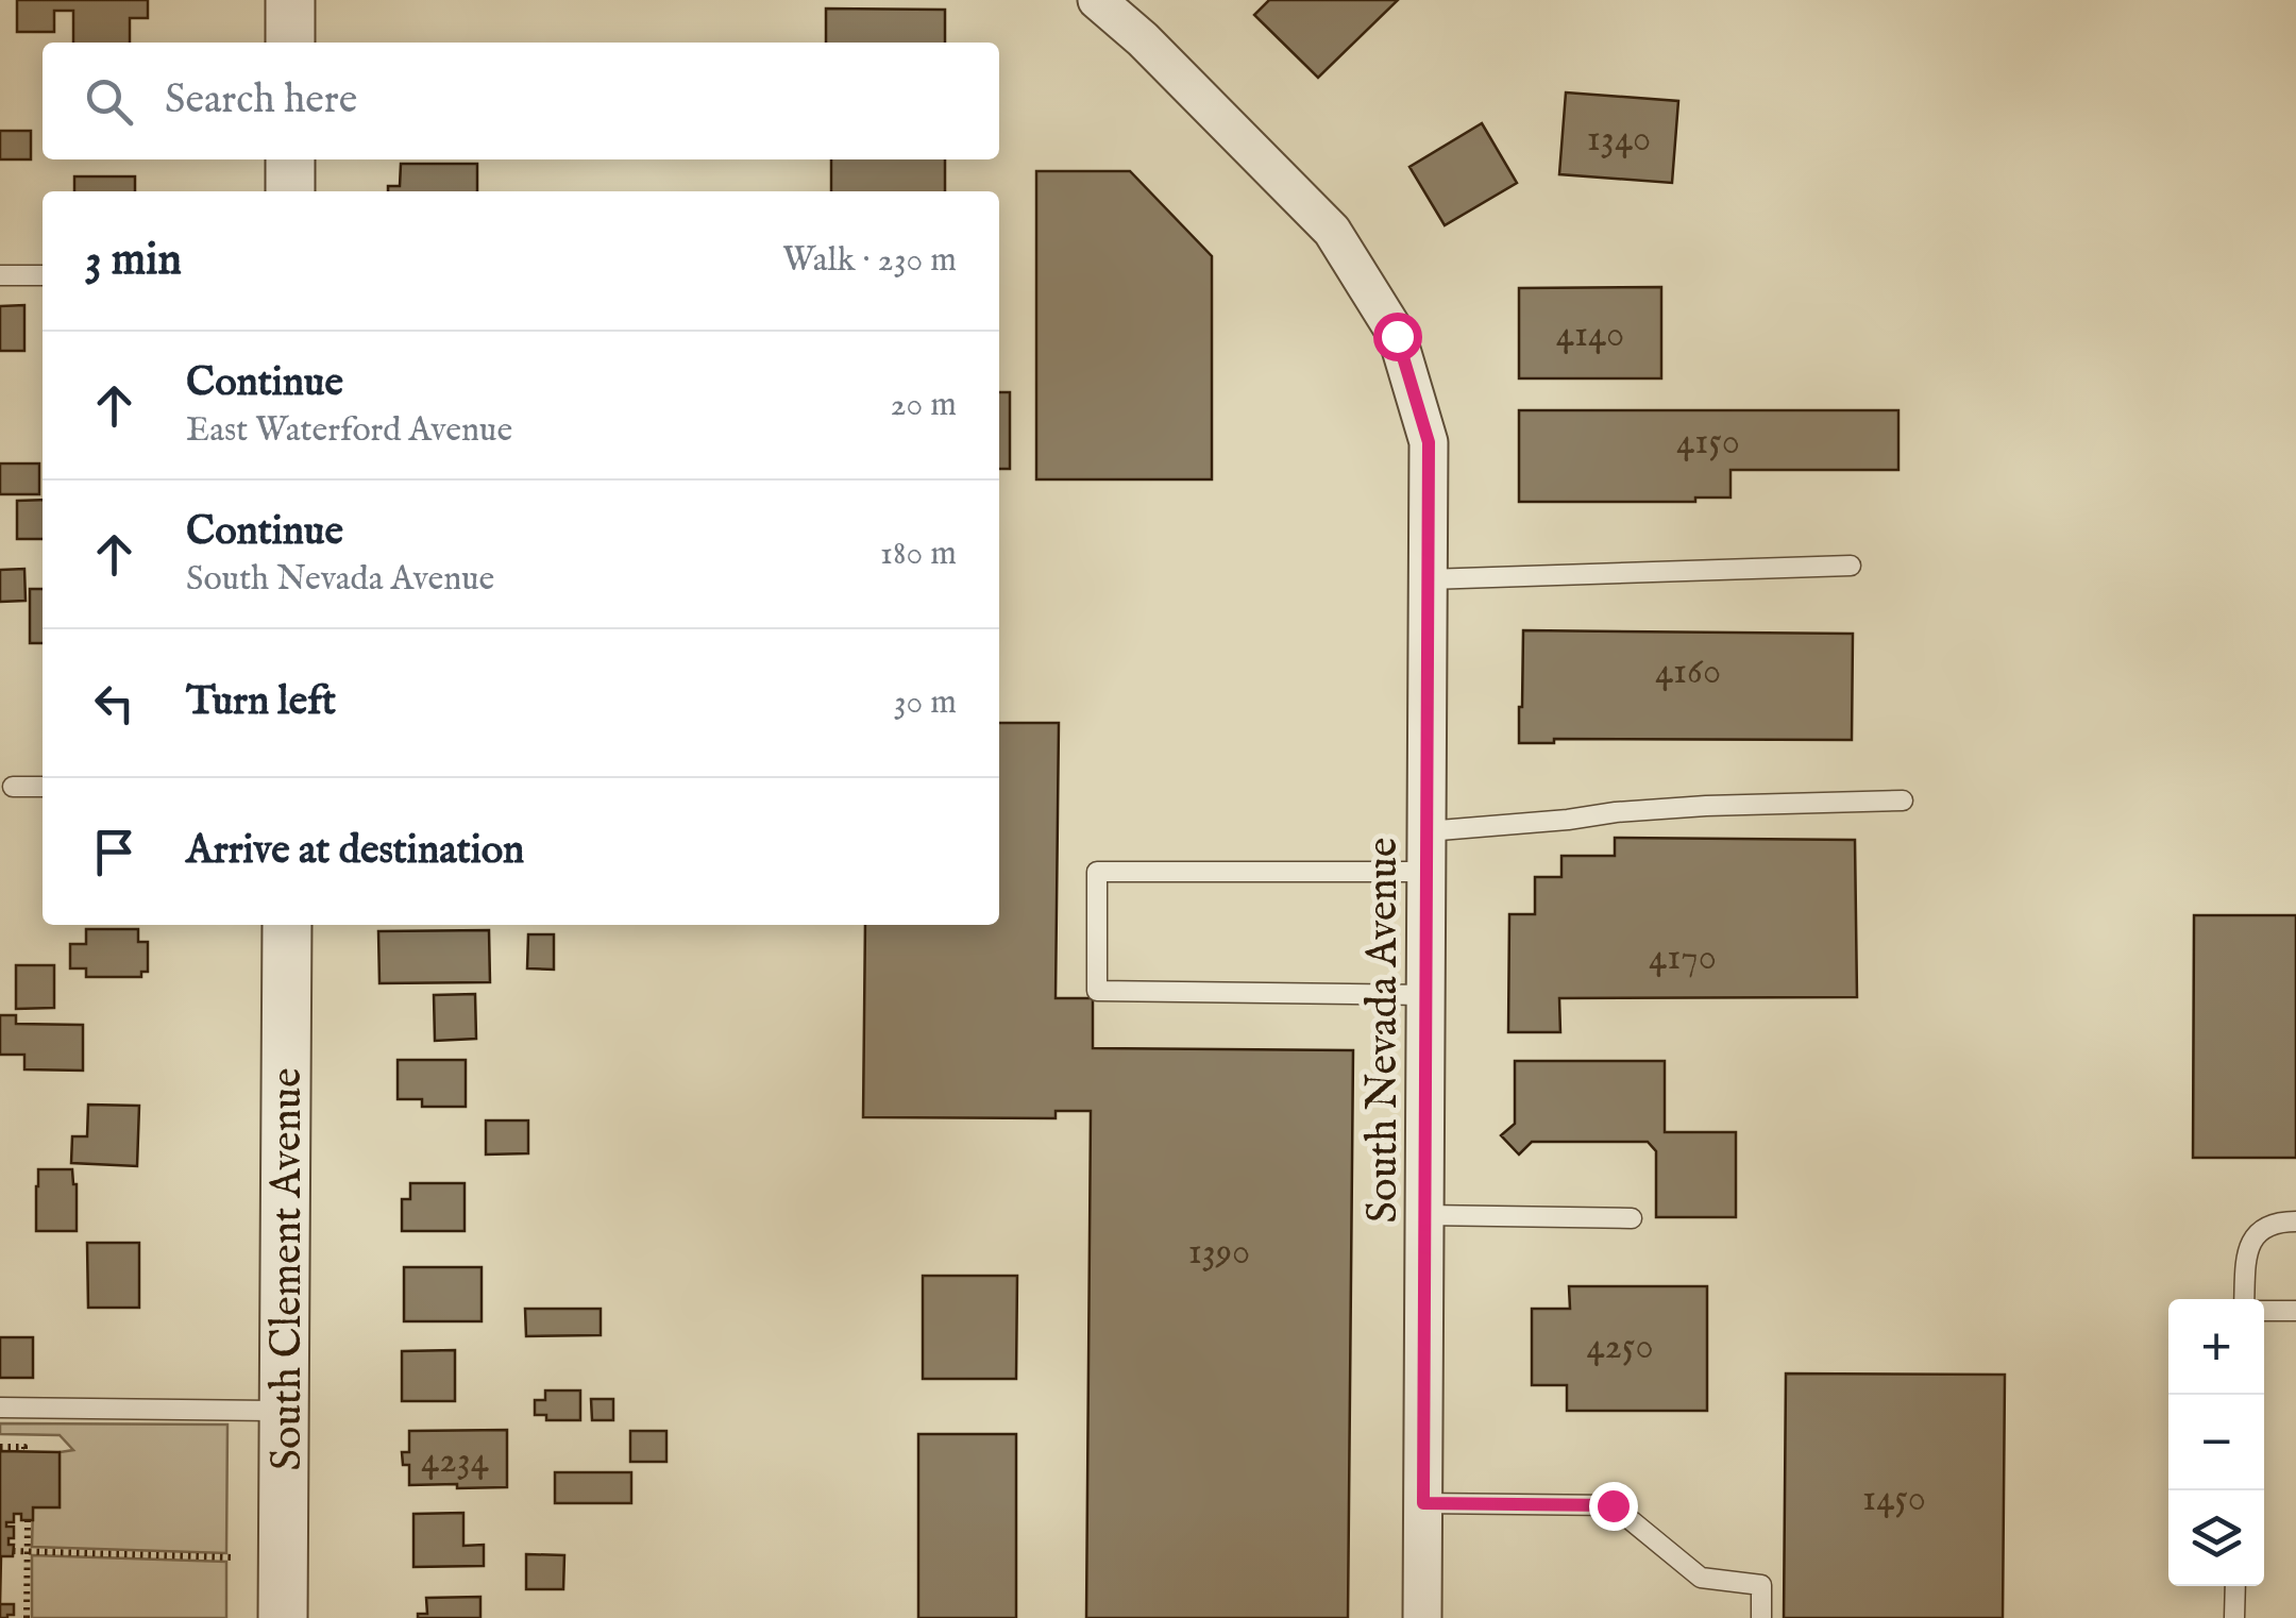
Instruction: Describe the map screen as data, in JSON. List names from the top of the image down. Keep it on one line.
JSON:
{"streets":{"street":["South Nevada Avenue","South Clement Avenue"]},"house_numbers":["1340","4140","4150","4160","4170","1390","4250","4234","1450"],"page":{"search":"Search here","heading":["3 min","Walk · 230 m"],"list":[["Continue","East Waterford Avenue","20 m"],["Continue","South Nevada Avenue","180 m"],["Turn left","30 m"],"Arrive at destination"],"map_buttons":["+","−"]}}
